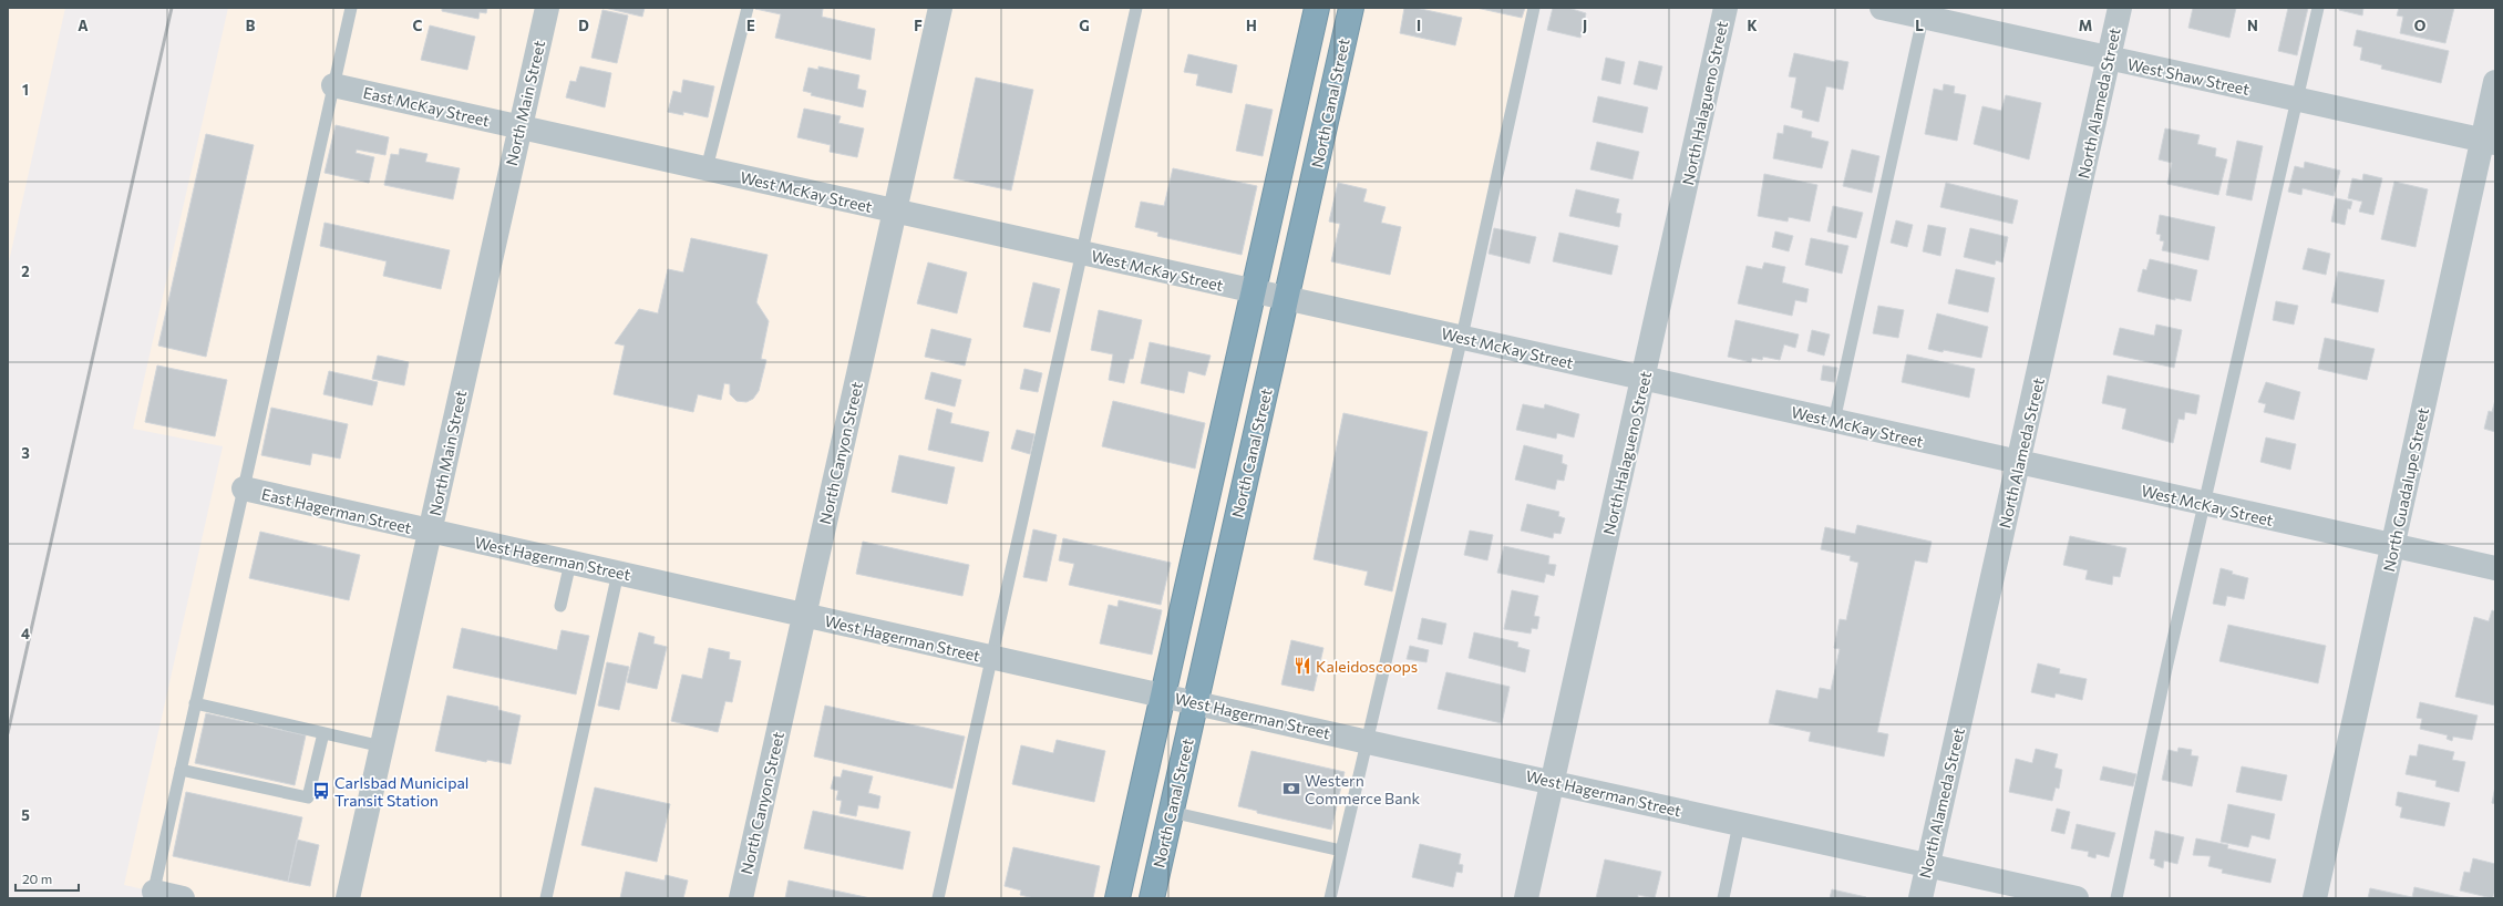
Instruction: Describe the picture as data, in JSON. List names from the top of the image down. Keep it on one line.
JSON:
{"streets":{"highway":["North Canal Street"],"street":["West Shaw Street","North Main Street","North Halagueno Street","North Alameda Street","East McKay Street","West McKay Street","North Canyon Street","North Guadalupe Street","East Hagerman Street","West Hagerman Street"]},"crossings":[["West Shaw Street","North Alameda Street"],["West Shaw Street","North Guadalupe Street"],["North Main Street","East McKay Street"],["North Main Street","West McKay Street"],["North Main Street","East Hagerman Street"],["North Main Street","West Hagerman Street"],["North Canal Street","West McKay Street"],["North Canal Street","West Hagerman Street"],["North Halagueno Street","West McKay Street"],["North Halagueno Street","West Hagerman Street"],["North Alameda Street","West McKay Street"],["North Alameda Street","West Hagerman Street"],["East McKay Street","West McKay Street"],["West McKay Street","North Canyon Street"],["West McKay Street","North Guadalupe Street"],["North Canyon Street","West Hagerman Street"],["East Hagerman Street","West Hagerman Street"]],"places":{"restaurant":["Kaleidoscoops"],"bank":["Western Commerce Bank"],"bus stop":["Carlsbad Municipal Transit Station"]},"scale_bar":"20 m","grid":{"columns":["A","B","C","D","E","F","G","H","I","J","K","L","M","N","O"],"rows":["1","2","3","4","5"]}}
